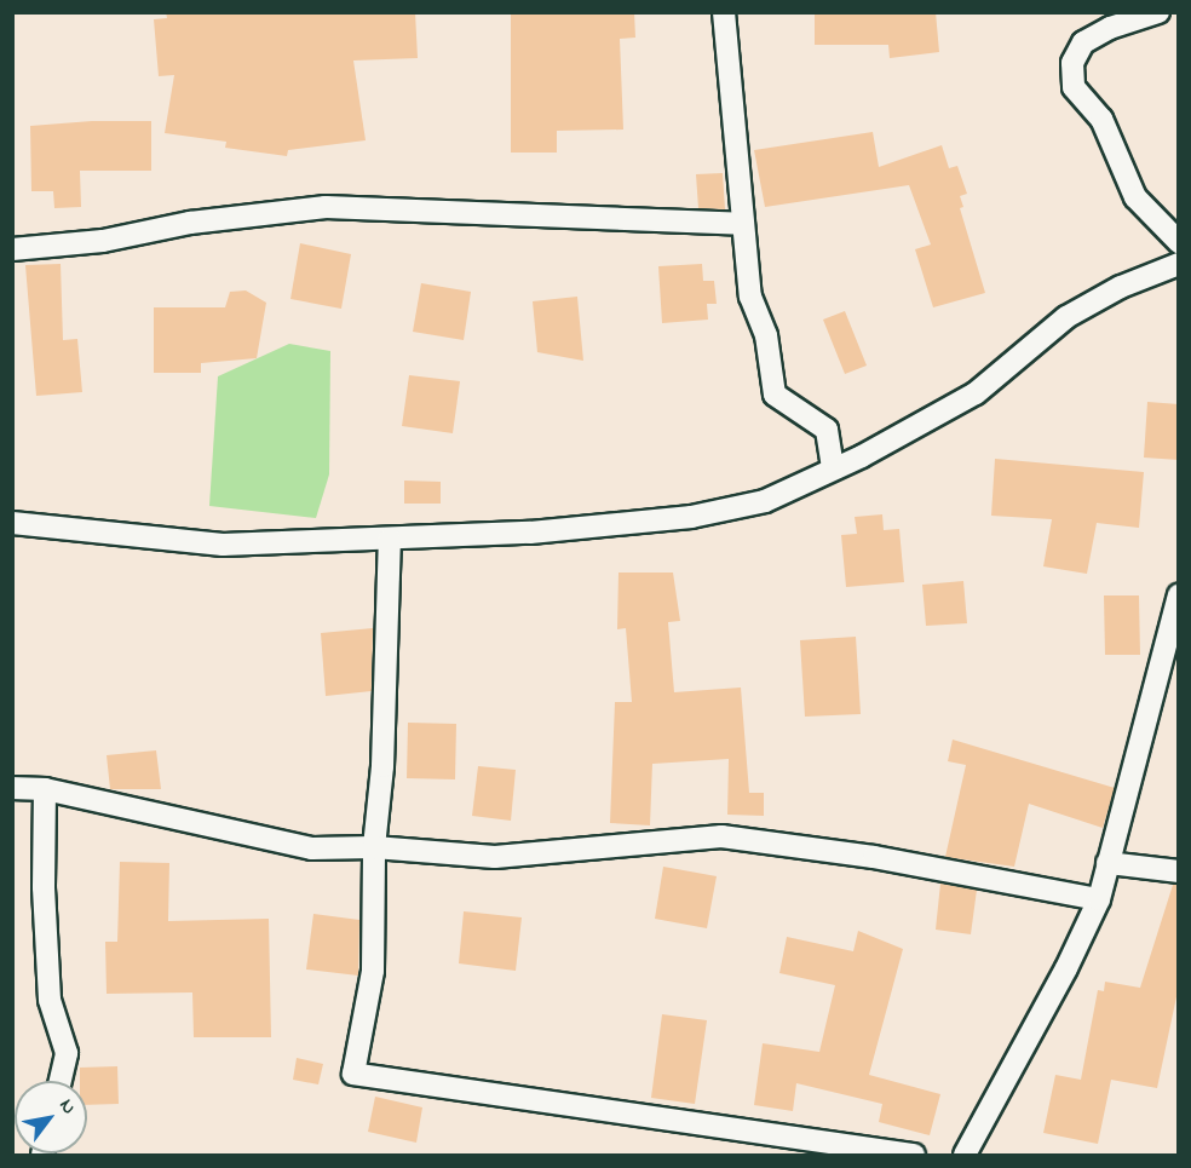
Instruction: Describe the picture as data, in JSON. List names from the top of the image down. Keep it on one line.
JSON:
{"north":"top right"}
